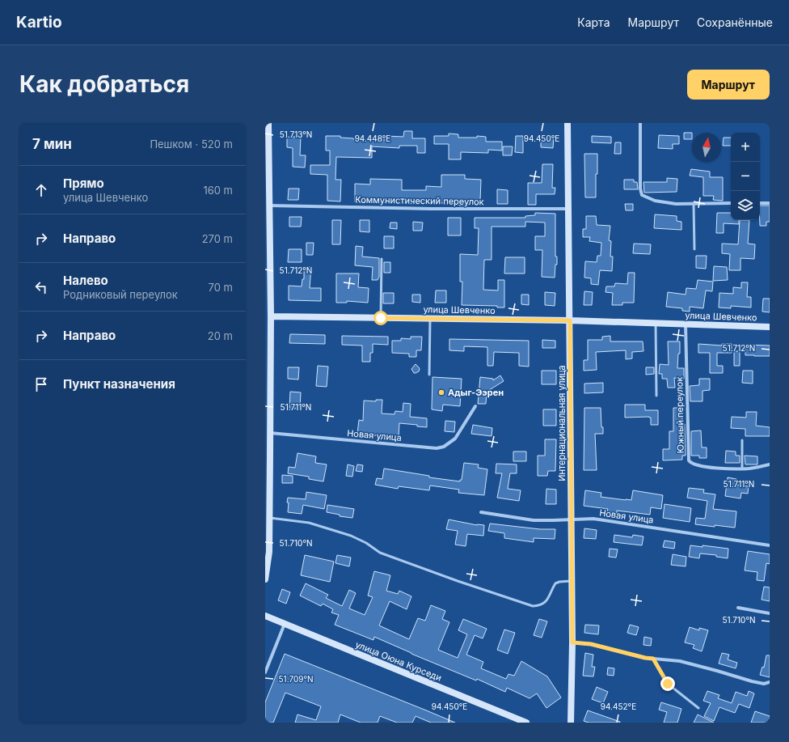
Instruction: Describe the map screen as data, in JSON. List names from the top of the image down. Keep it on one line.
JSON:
{"streets":{"street":["Коммунистический переулок","улица Шевченко","Южный переулок","Интернациональная улица","Новая улица","улица Оюна Курседи"]},"crossings":[["Коммунистический переулок","Интернациональная улица"],["улица Шевченко","Южный переулок"],["улица Шевченко","Интернациональная улица"],["Интернациональная улица","Новая улица"]],"places":["Адыг-Ээрен"],"north":"top","page":{"header":"Kartio","nav":["Карта","Маршрут","Сохранённые"],"buttons":"Маршрут","title":"Как добраться","heading":["7 мин","Пешком · 520 m"],"map_buttons":["+","−"],"list":[["Прямо","улица Шевченко","160 m"],["Направо","270 m"],["Налево","Родниковый переулок","70 m"],["Направо","20 m"],"Пункт назначения"]},"coordinates":["51.713°N","94.448°E","94.450°E","51.712°N","51.711°N","51.710°N","51.709°N","94.452°E"]}
